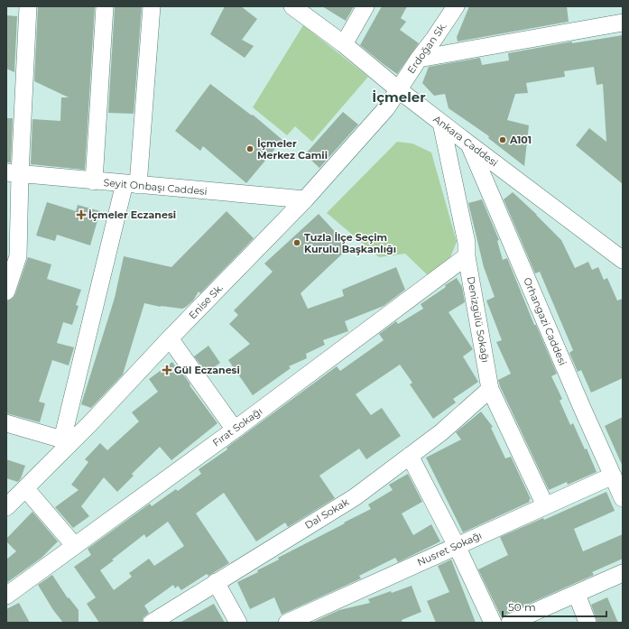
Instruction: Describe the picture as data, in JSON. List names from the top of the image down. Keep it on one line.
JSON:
{"streets":{"street":["Erdoğan Sk.","Ankara Caddesi","Seyit Onbaşı Caddesi","Enise Sk.","Denizgülü Sokağı","Orhangazi Caddesi","Fırat Sokağı","Dal Sokak","Nusret Sokağı"]},"crossings":[["Erdoğan Sk.","Ankara Caddesi"],["Erdoğan Sk.","Enise Sk."],["Ankara Caddesi","Enise Sk."],["Ankara Caddesi","Denizgülü Sokağı"],["Ankara Caddesi","Orhangazi Caddesi"],["Seyit Onbaşı Caddesi","Enise Sk."],["Denizgülü Sokağı","Fırat Sokağı"],["Denizgülü Sokağı","Dal Sokak"],["Denizgülü Sokağı","Nusret Sokağı"],["Orhangazi Caddesi","Nusret Sokağı"]],"districts":["İçmeler"],"places":{"other":["A101","İçmeler Merkez Camii","Tuzla İlçe Seçim Kurulu Başkanlığı"],"health":["İçmeler Eczanesi","Gül Eczanesi"]},"scale_bar":"50 m"}
